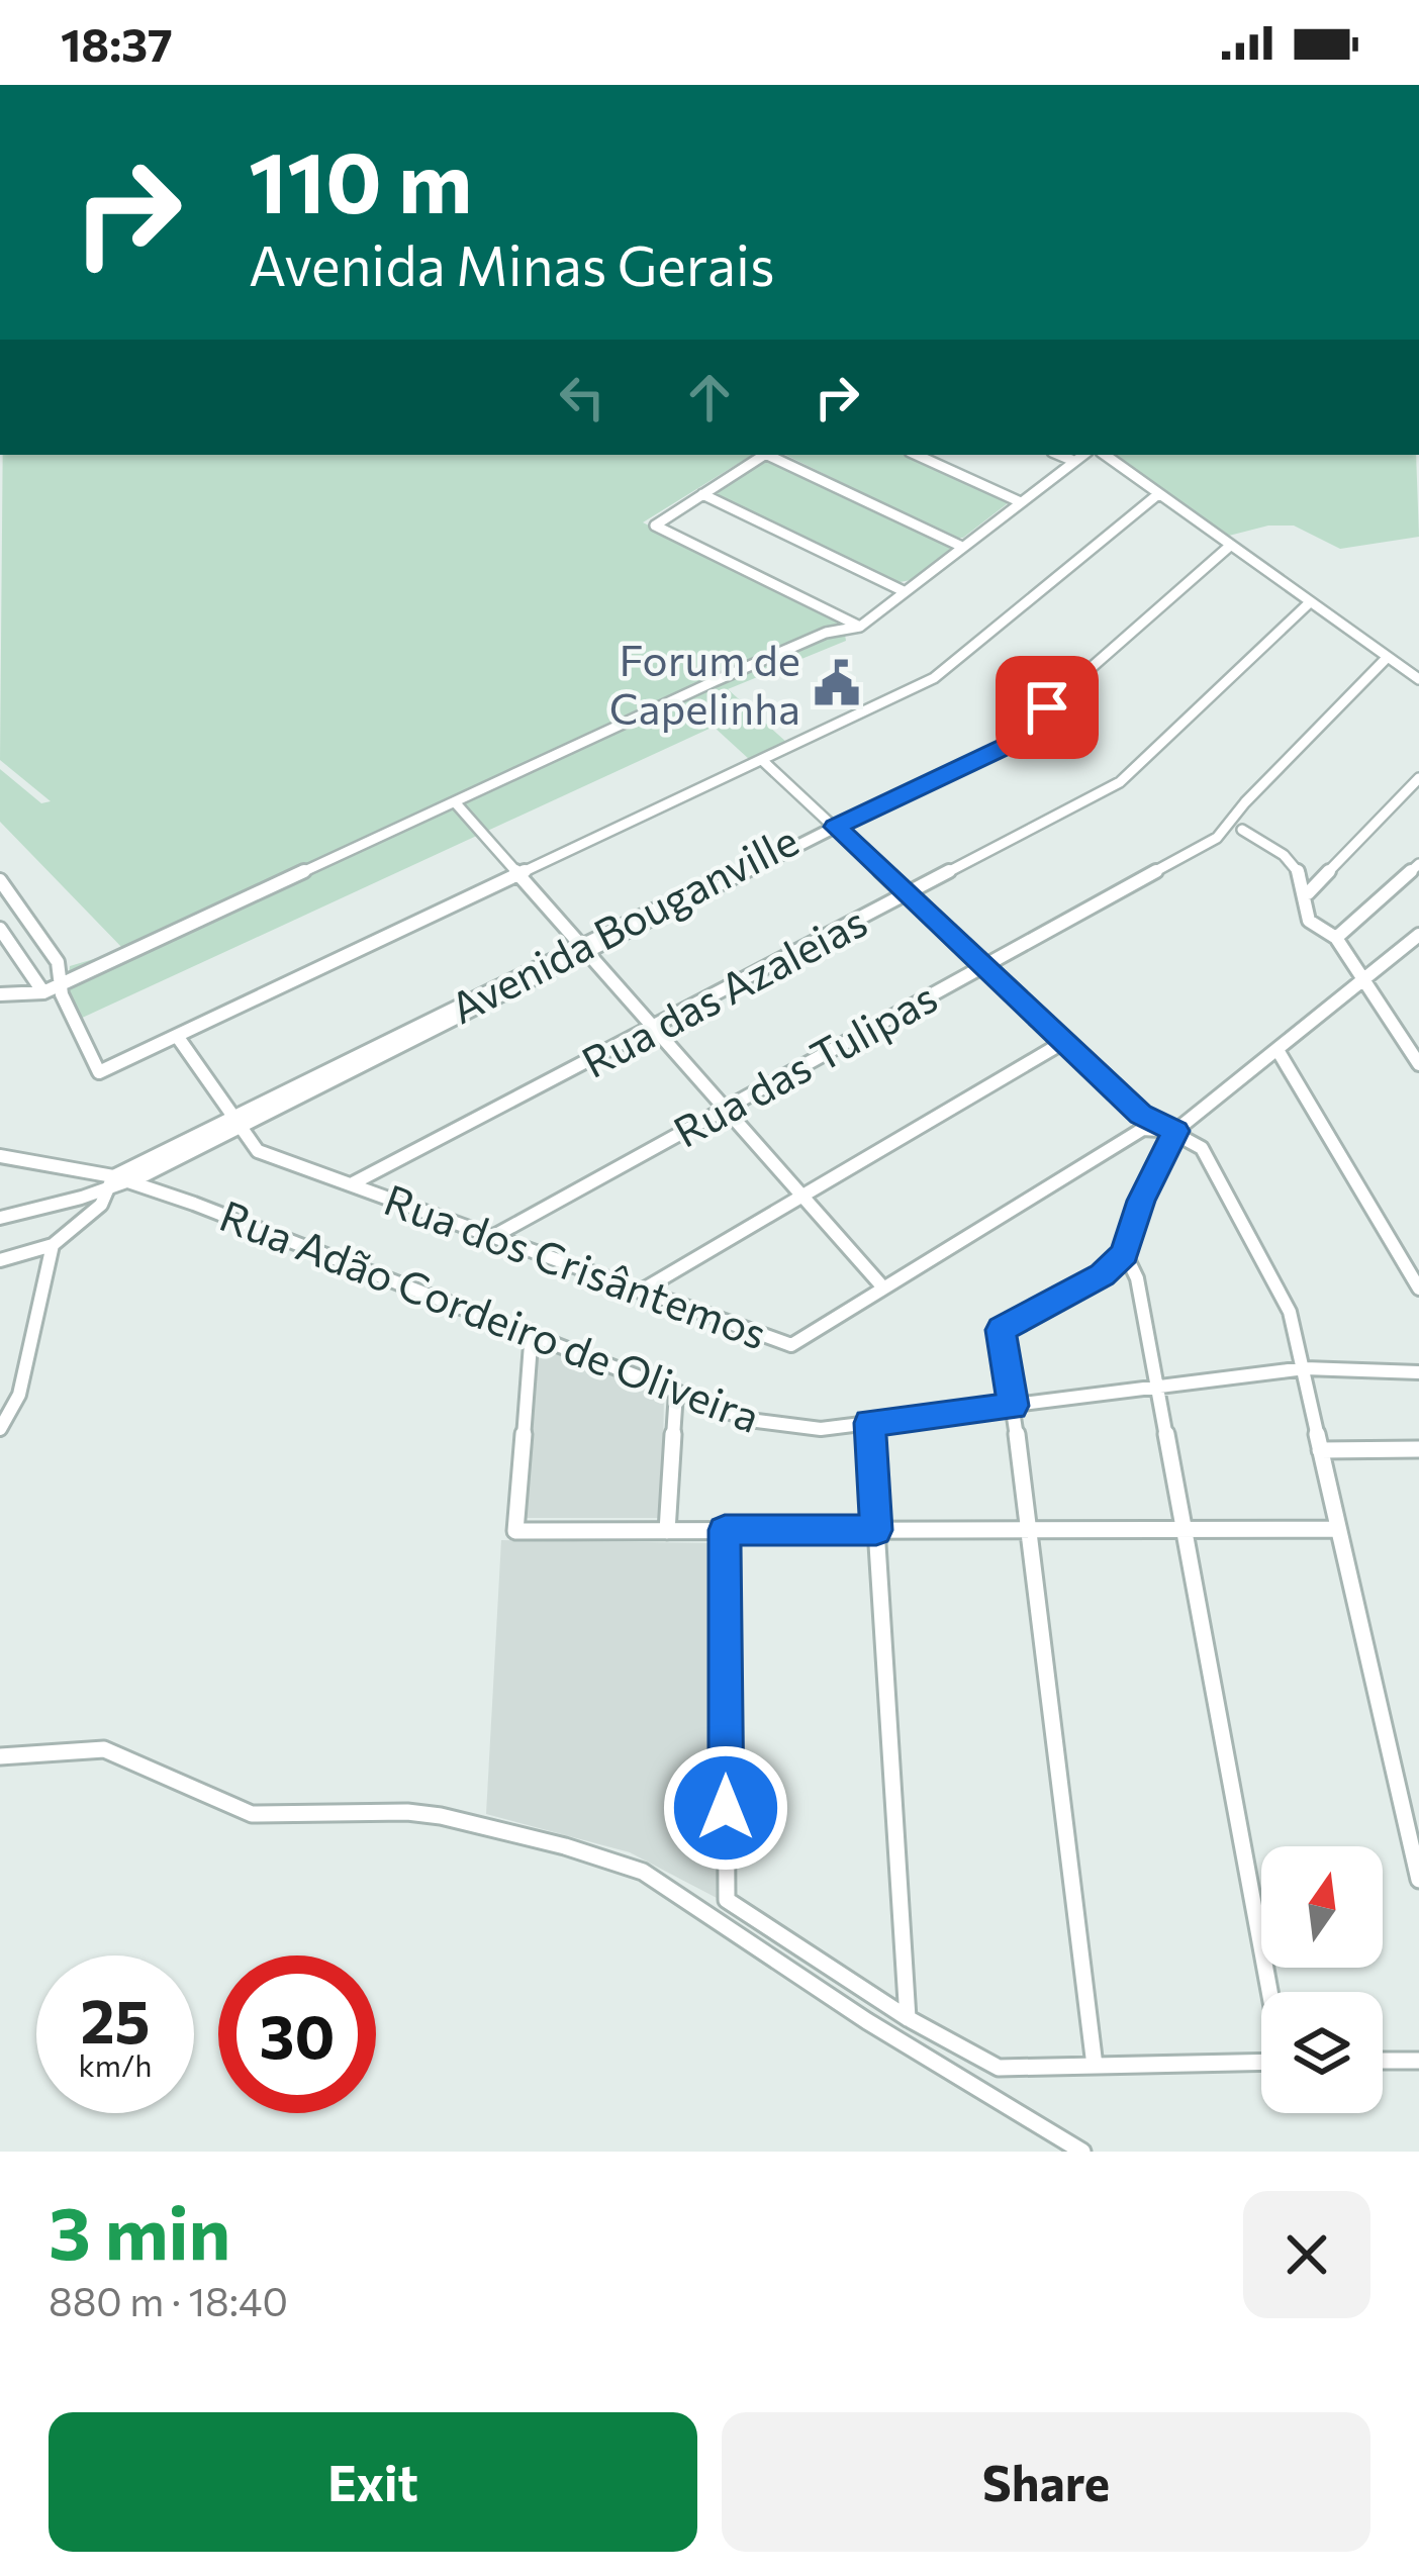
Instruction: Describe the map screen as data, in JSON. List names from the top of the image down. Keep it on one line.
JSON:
{"streets":{"street":["Avenida Bouganville","Rua das Azaleias","Rua das Tulipas","Rua dos Crisântemos","Rua Adão Cordeiro de Oliveira"]},"crossings":[["Avenida Bouganville","Rua dos Crisântemos"],["Avenida Bouganville","Rua Adão Cordeiro de Oliveira"],["Rua das Azaleias","Rua dos Crisântemos"],["Rua das Tulipas","Rua dos Crisântemos"]],"places":{"public building":["Forum de Capelinha"]},"north":"top","page":{"status":"18:37","turn":["110 m","Avenida Minas Gerais"],"speed":"25 km/h","limit":"30","heading":["3 min","880 m · 18:40"],"buttons":["Exit","Share"]}}
